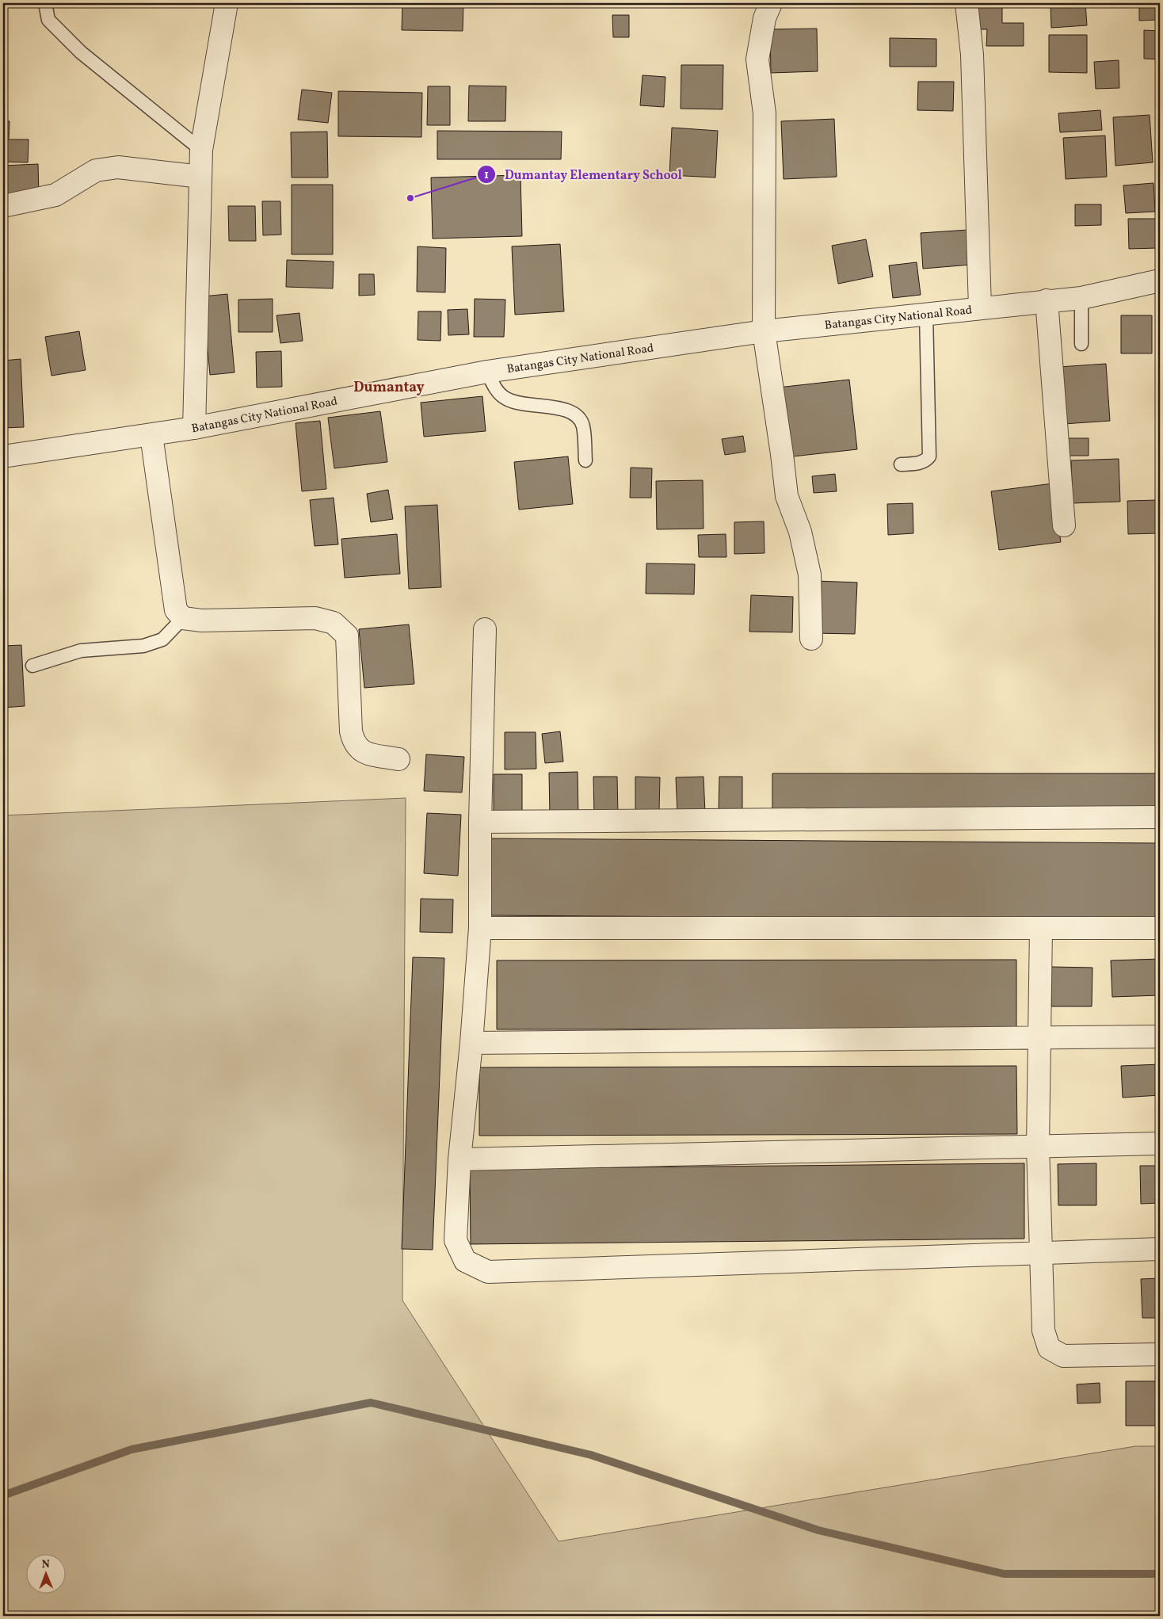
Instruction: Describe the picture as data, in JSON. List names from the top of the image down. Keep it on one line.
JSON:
{"streets":{"street":["Batangas City National Road"]},"districts":["Dumantay"],"places":["Dumantay Elementary School"],"north":"top"}
